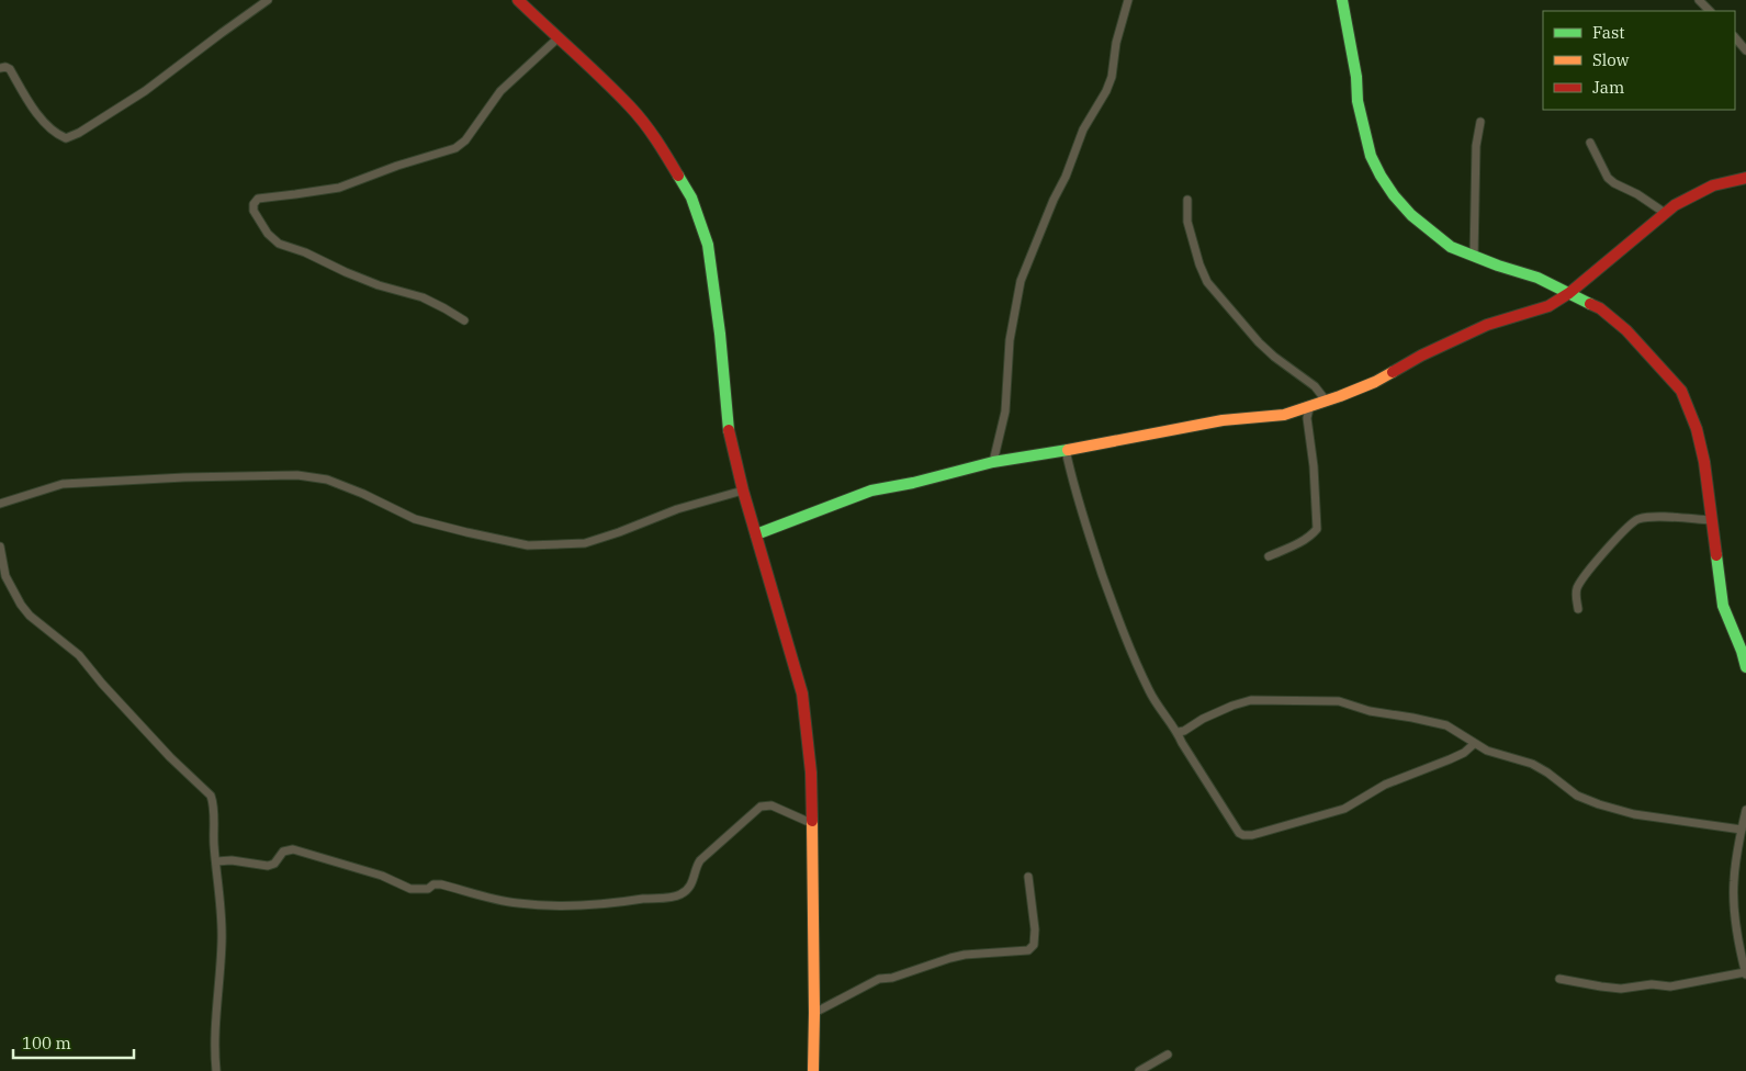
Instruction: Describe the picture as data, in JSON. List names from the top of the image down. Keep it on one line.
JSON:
{"legend":["Fast","Slow","Jam"],"scale_bar":"100 m"}
